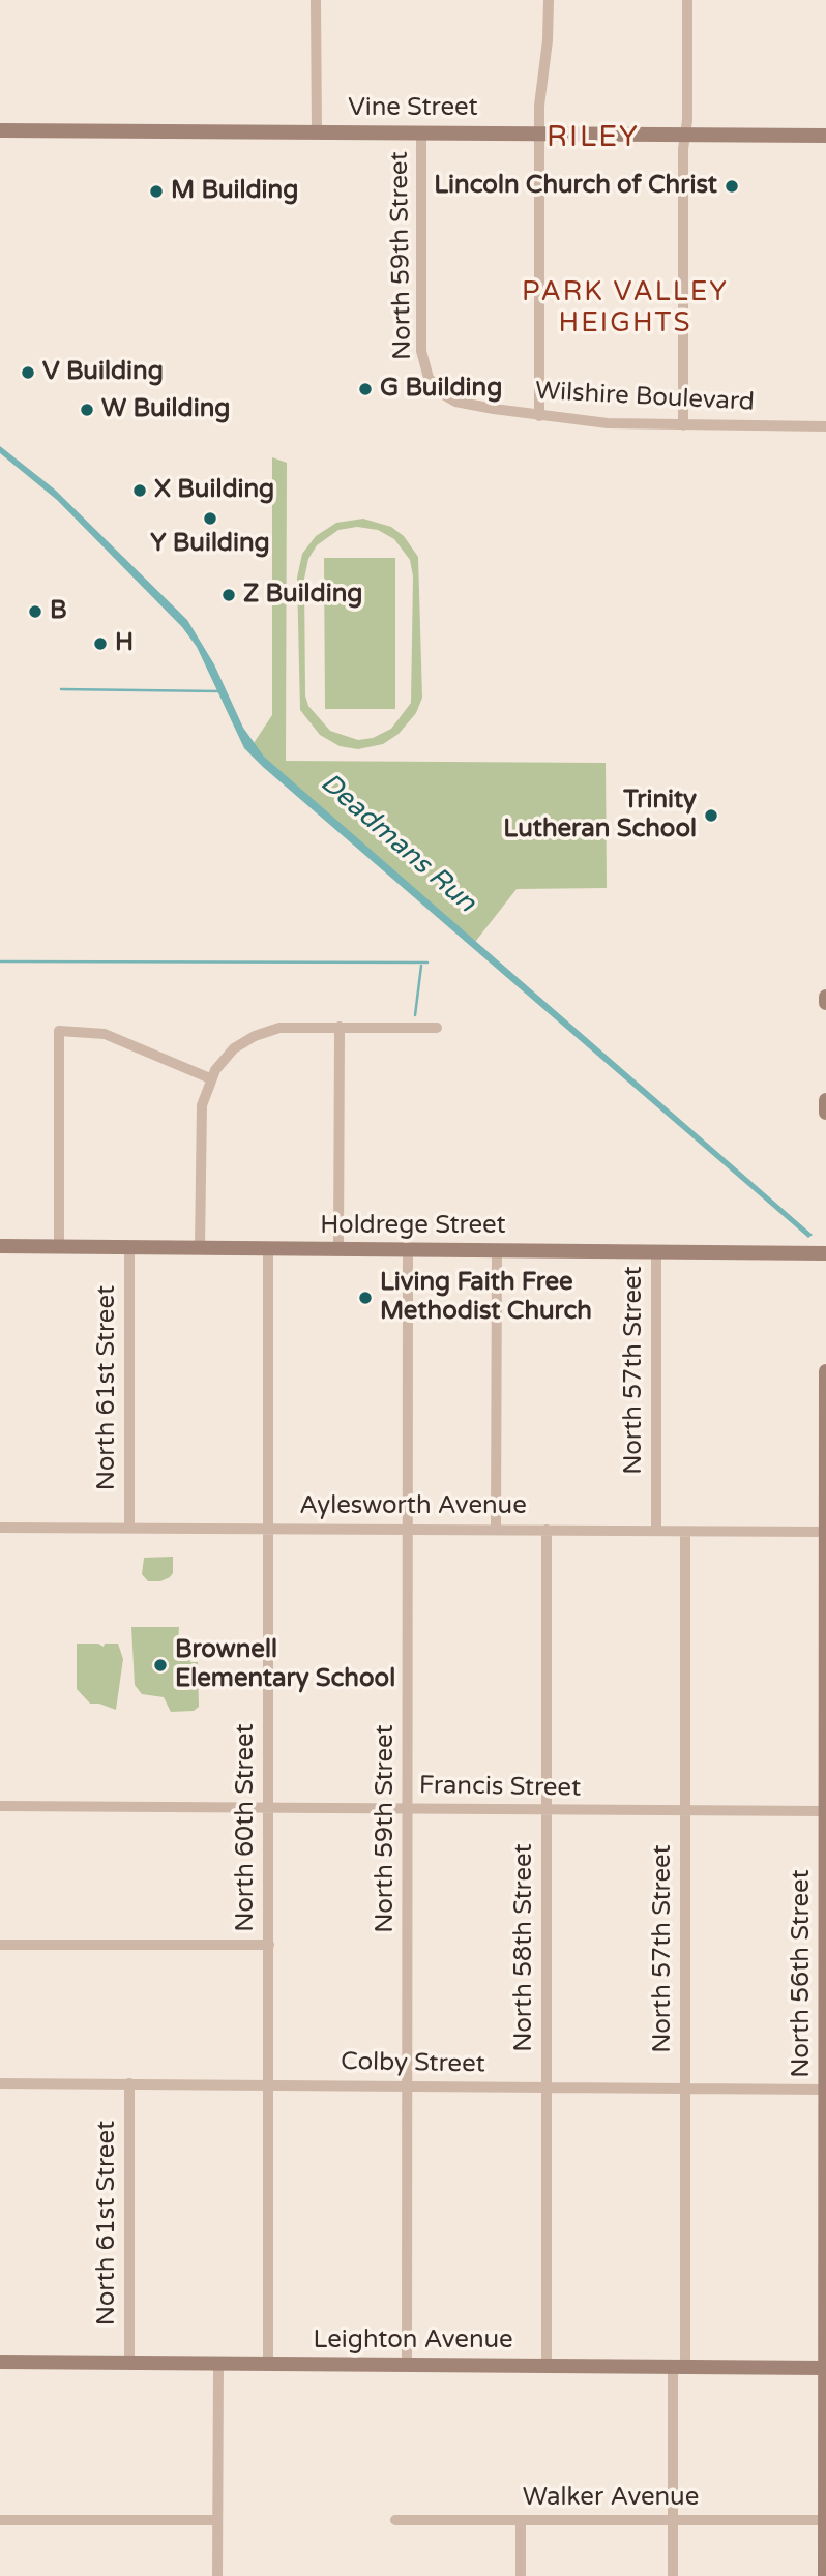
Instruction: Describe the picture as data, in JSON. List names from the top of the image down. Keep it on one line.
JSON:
{"streets":{"main road":["Vine Street","Holdrege Street","North 56th Street","Leighton Avenue"],"street":["North 59th Street","Wilshire Boulevard","North 57th Street","North 61st Street","Aylesworth Avenue","Francis Street","North 60th Street","North 58th Street","Colby Street","Walker Avenue"]},"crossings":[["Vine Street","North 59th Street"],["North 59th Street","Wilshire Boulevard"],["North 59th Street","Holdrege Street"],["North 59th Street","Aylesworth Avenue"],["North 59th Street","Francis Street"],["North 59th Street","Colby Street"],["North 59th Street","Leighton Avenue"],["Holdrege Street","North 57th Street"],["Holdrege Street","North 61st Street"],["Holdrege Street","North 60th Street"],["North 57th Street","Aylesworth Avenue"],["North 57th Street","Francis Street"],["North 57th Street","Colby Street"],["North 57th Street","Leighton Avenue"],["North 57th Street","Walker Avenue"],["North 61st Street","Aylesworth Avenue"],["North 61st Street","Colby Street"],["North 61st Street","Leighton Avenue"],["Aylesworth Avenue","North 60th Street"],["Aylesworth Avenue","North 58th Street"],["Aylesworth Avenue","North 56th Street"],["Francis Street","North 60th Street"],["Francis Street","North 58th Street"],["Francis Street","North 56th Street"],["North 60th Street","Colby Street"],["North 60th Street","Leighton Avenue"],["North 58th Street","Colby Street"],["North 58th Street","Leighton Avenue"],["North 56th Street","Colby Street"],["North 56th Street","Leighton Avenue"],["North 56th Street","Walker Avenue"]],"districts":["RILEY","PARK VALLEY HEIGHTS"],"water":["Deadmans Run"],"places":["Lincoln Church of Christ","M Building","V Building","G Building","W Building","X Building","Y Building","Z Building","B","H","Trinity Lutheran School","Living Faith Free Methodist Church","Brownell Elementary School"]}
